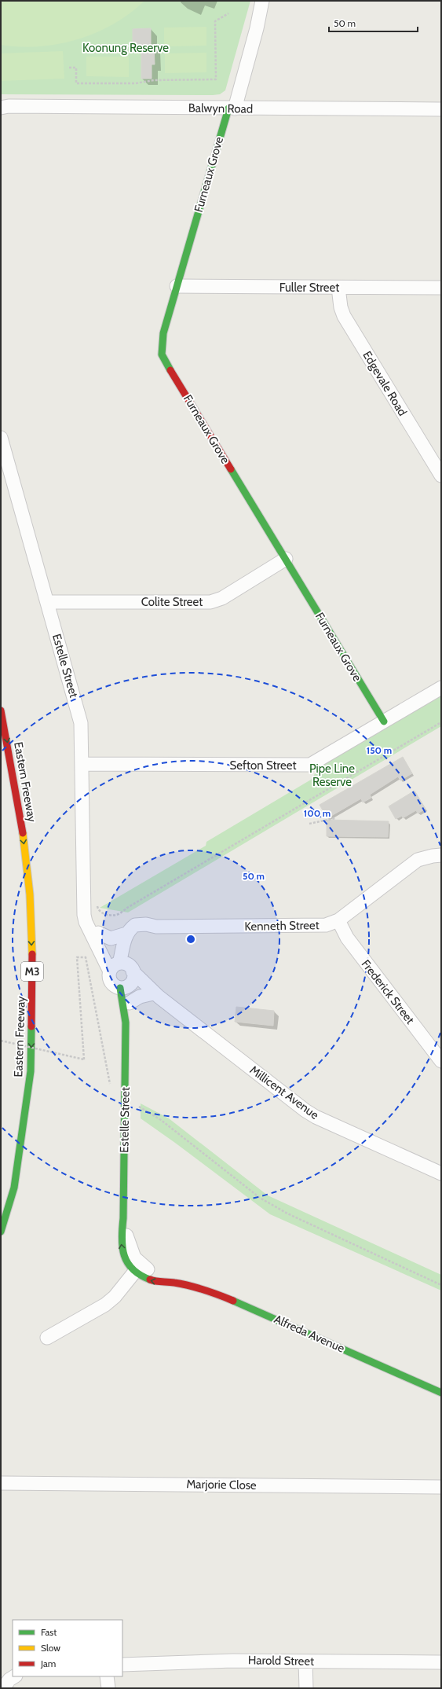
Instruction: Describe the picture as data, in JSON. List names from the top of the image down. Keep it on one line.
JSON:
{"streets":{"main road":["Furneaux Grove","Estelle Street","Eastern Freeway","M3","Alfreda Avenue"],"street":["Balwyn Road","Fuller Street","Edgevale Road","Colite Street","Sefton Street","Kenneth Street","Frederick Street","Millicent Avenue","Marjorie Close","Harold Street"]},"crossings":[["Balwyn Road","Furneaux Grove"],["Furneaux Grove","Fuller Street"],["Furneaux Grove","Colite Street"],["Furneaux Grove","Sefton Street"],["Fuller Street","Edgevale Road"],["Colite Street","Estelle Street"],["Estelle Street","Sefton Street"],["Estelle Street","Kenneth Street"],["Estelle Street","Millicent Avenue"],["Estelle Street","Alfreda Avenue"],["Kenneth Street","Frederick Street"],["Kenneth Street","Millicent Avenue"]],"one_way":["Eastern Freeway"],"parks":["Koonung Reserve","Pipe Line Reserve"],"legend":["Fast","Slow","Jam"],"scale_bar":"50 m","rings":["150 m","100 m","50 m"]}
